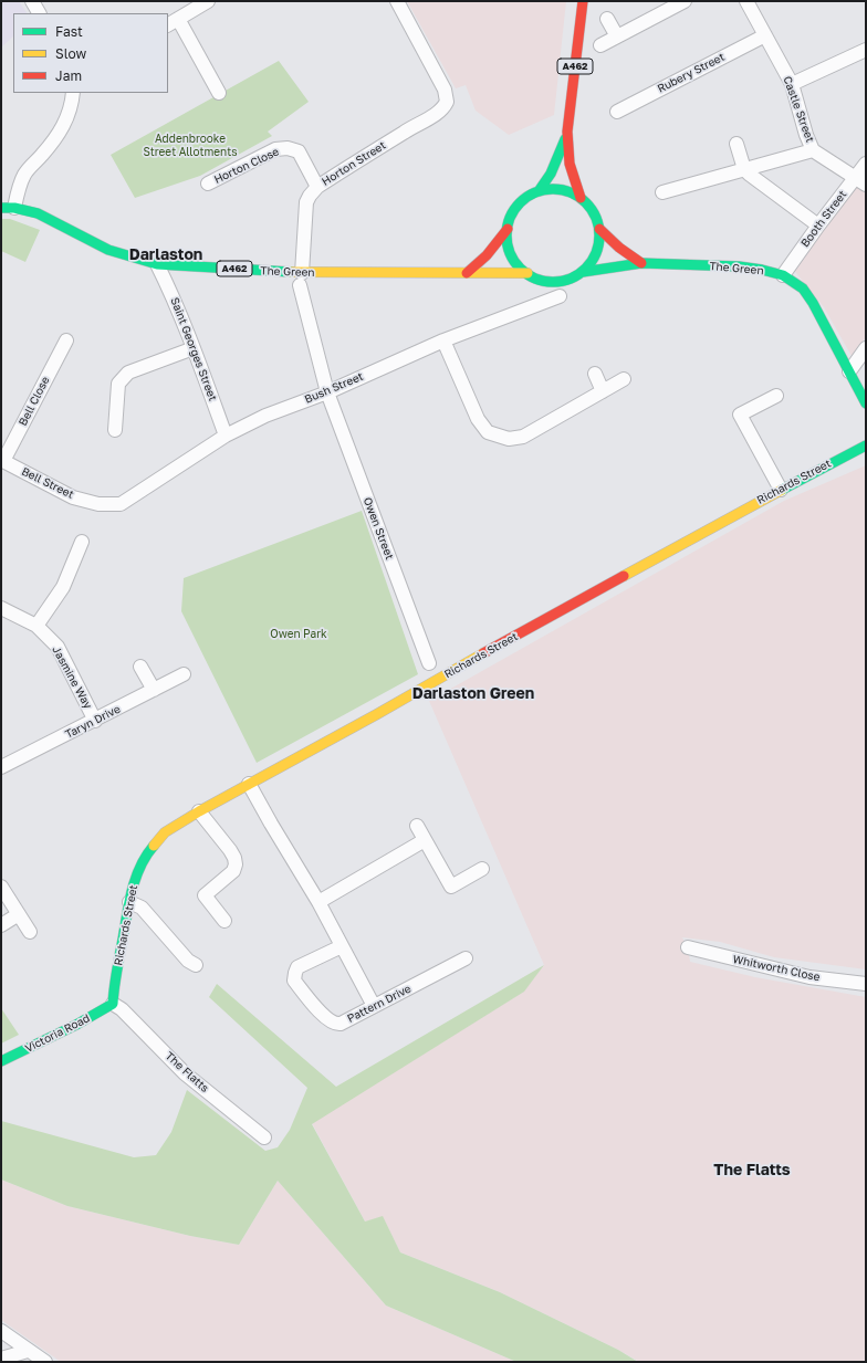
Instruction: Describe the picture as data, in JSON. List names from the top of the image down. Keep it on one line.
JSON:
{"streets":{"street":["A462","Rubery Street","Castle Street","Horton Street","Horton Close","Booth Street","The Green","Saint Georges Street","Bush Street","Bell Close","Richards Street","Bell Street","Owen Street","Jasmine Way","Taryn Drive","Whitworth Close","Pattern Drive","Victoria Road","The Flatts"]},"crossings":[["A462","The Green"],["Rubery Street","Castle Street"],["Castle Street","Booth Street"],["Horton Street","Horton Close"],["Horton Street","The Green"],["Horton Street","Bush Street"],["Horton Street","Owen Street"],["Booth Street","The Green"],["The Green","Saint Georges Street"],["Saint Georges Street","Bush Street"],["Bush Street","Bell Street"],["Bush Street","Owen Street"],["Bell Close","Bell Street"],["Richards Street","Victoria Road"],["Richards Street","The Flatts"],["Jasmine Way","Taryn Drive"],["Victoria Road","The Flatts"]],"districts":["Darlaston","Darlaston Green","The Flatts"],"parks":["Addenbrooke Street Allotments","Owen Park"],"legend":["Fast","Slow","Jam"]}
